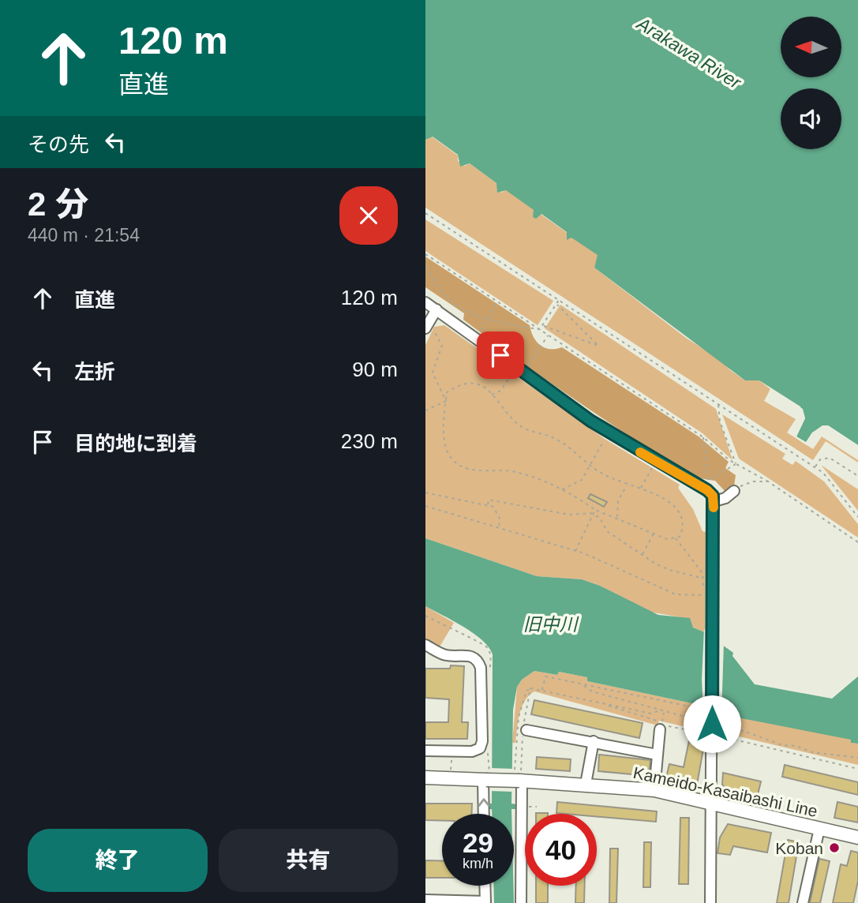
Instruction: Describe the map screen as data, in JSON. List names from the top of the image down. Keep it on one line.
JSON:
{"streets":{"main road":["Kameido-Kasaibashi Line"]},"water":["Arakawa River","旧中川"],"places":["Koban"],"north":"left","page":{"turn":["120 m","直進"],"then":"その先","heading":["2 分","440 m · 21:54"],"list":[{"name":"直進","value":"120 m"},{"name":"左折","value":"90 m"},{"name":"目的地に到着","value":"230 m"}],"speed":"29 km/h","limit":"40","buttons":["終了","共有"]}}
